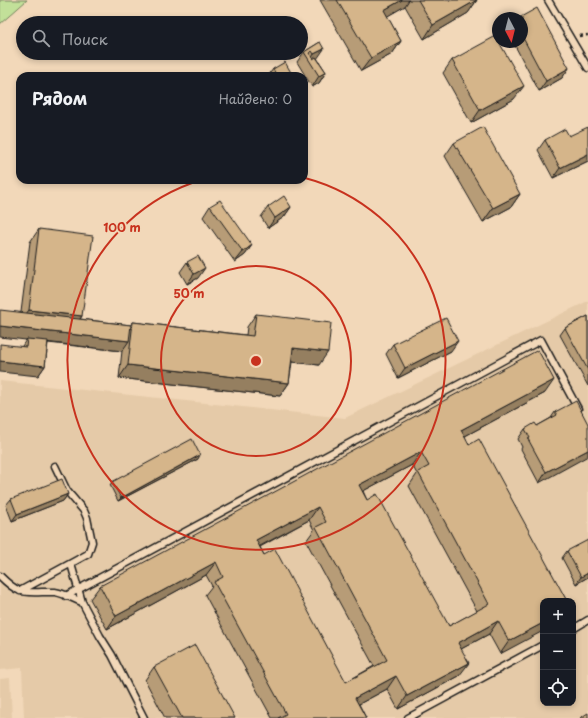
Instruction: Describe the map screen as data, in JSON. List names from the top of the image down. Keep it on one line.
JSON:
{"north":"bottom","page":{"search":"Поиск","heading":["Рядом","Найдено: 0"],"map_buttons":["+","−"]},"rings":["100 m","50 m"]}
